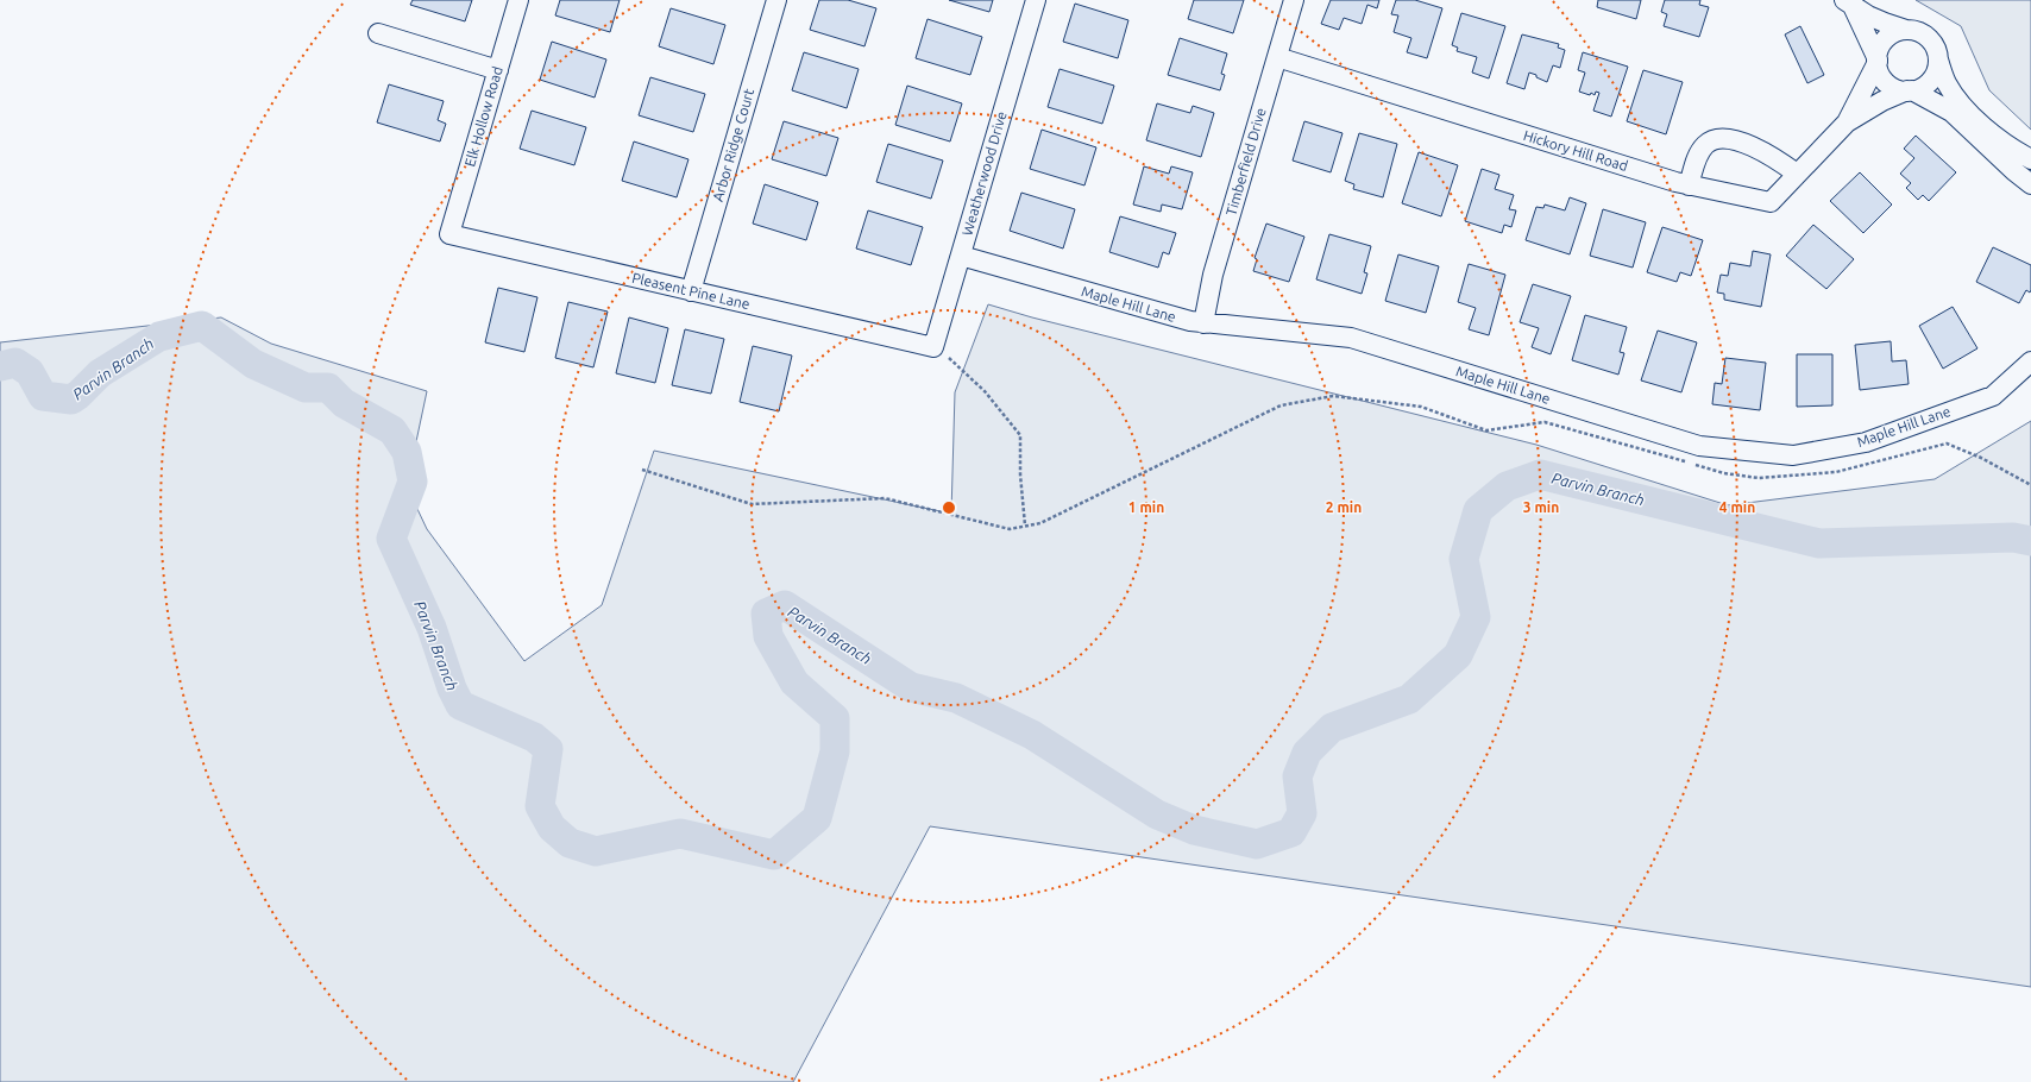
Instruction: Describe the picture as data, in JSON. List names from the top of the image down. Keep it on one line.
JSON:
{"streets":{"street":["Elk Hollow Road","Arbor Ridge Court","Hickory Hill Road","Timberfield Drive","Weatherwood Drive","Pleasent Pine Lane","Maple Hill Lane"]},"crossings":[["Elk Hollow Road","Pleasent Pine Lane"],["Arbor Ridge Court","Pleasent Pine Lane"],["Hickory Hill Road","Timberfield Drive"],["Timberfield Drive","Maple Hill Lane"],["Weatherwood Drive","Pleasent Pine Lane"],["Weatherwood Drive","Maple Hill Lane"]],"water":["Parvin Branch"],"rings":["1 min","2 min","3 min","4 min"]}
